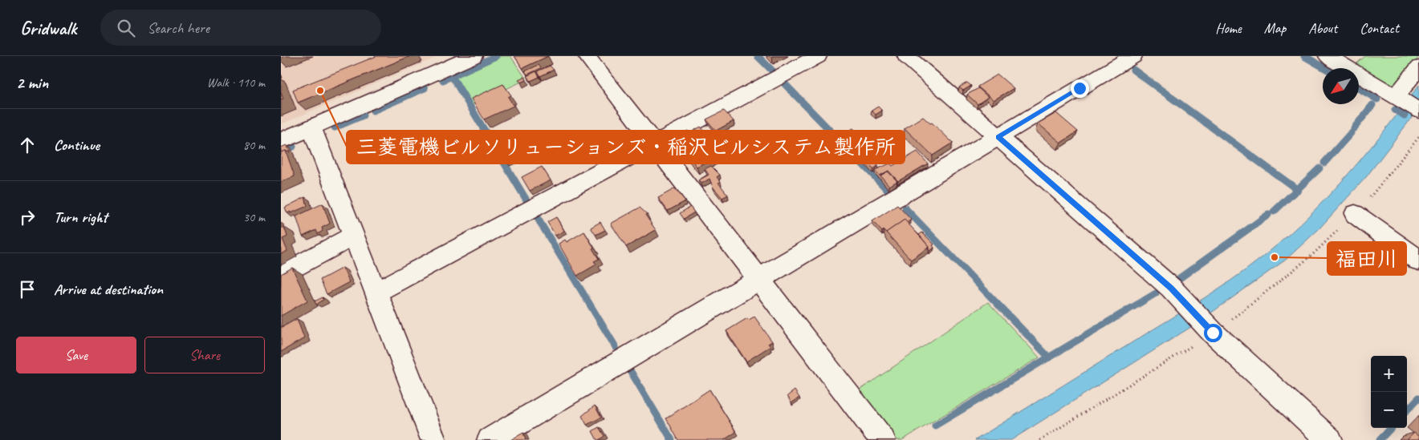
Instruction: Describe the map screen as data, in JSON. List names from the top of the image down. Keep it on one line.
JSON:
{"places":["三菱電機ビルソリューションズ・稲沢ビルシステム製作所","福田川"],"north":"bottom left","page":{"header":"Gridwalk","search":"Search here","nav":["Home","Map","About","Contact"],"heading":["2 min","Walk · 110 m"],"list":[["Continue","80 m"],["Turn right","30 m"],"Arrive at destination"],"buttons":["Save","Share"],"map_buttons":["+","−"]}}
